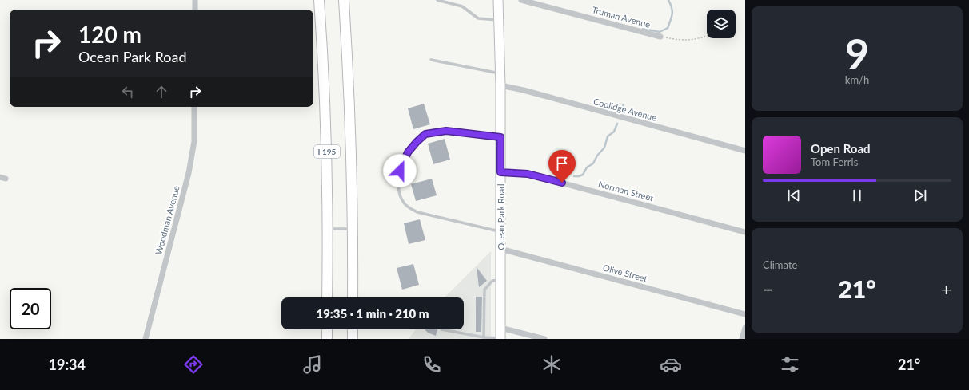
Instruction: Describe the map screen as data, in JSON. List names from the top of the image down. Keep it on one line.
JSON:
{"streets":{"highway":["I 195"],"main road":["Ocean Park Road"],"street":["Truman Avenue","Coolidge Avenue","Norman Street","Woodman Avenue","Olive Street"]},"crossings":[["Coolidge Avenue","Ocean Park Road"],["Norman Street","Ocean Park Road"],["Ocean Park Road","Olive Street"]],"page":{"tile":[["9","km/h"],"Climate"],"turn":["120 m","Ocean Park Road"],"song":["Open Road","Tom Ferris"],"heat":["−","21°","+"],"limit":"20","trip":"19:35 · 1 min · 210 m","tabs":["19:34","21°"]}}
